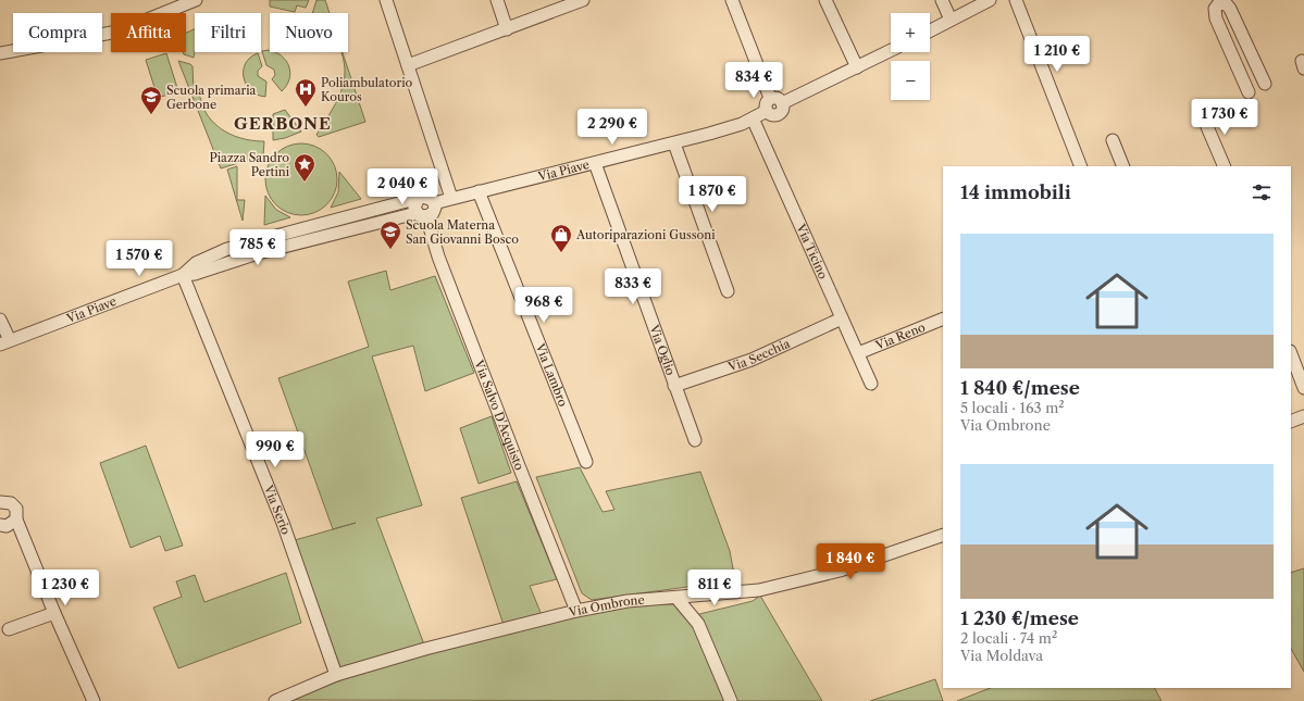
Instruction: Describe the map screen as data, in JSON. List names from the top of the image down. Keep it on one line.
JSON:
{"streets":{"street":["Via Piave","Via Ticino","Via Reno","Via Oglio","Via Secchia","Via Lambro","Via Salvo D'Acquisto","Via Serio","Via Ombrone"]},"crossings":[["Via Piave","Via Ticino"],["Via Piave","Via Oglio"],["Via Piave","Via Lambro"],["Via Piave","Via Salvo D'Acquisto"],["Via Piave","Via Serio"],["Via Ticino","Via Reno"],["Via Ticino","Via Secchia"],["Via Oglio","Via Secchia"],["Via Salvo D'Acquisto","Via Ombrone"],["Via Serio","Via Ombrone"]],"districts":["GERBONE"],"places":{"hospital":["Poliambulatorio Kouros"],"school or university":["Scuola primaria Gerbone","Scuola Materna San Giovanni Bosco"],"place":["Piazza Sandro Pertini"],"shop":["Autoriparazioni Gussoni"]},"page":{"map_buttons":["+","−"],"chip":["Compra","Affitta","Filtri","Nuovo"],"price":["1 210 €","834 €","1 730 €","2 290 €","2 040 €","1 870 €","785 €","1 570 €","833 €","968 €","990 €","1 840 €","1 230 €","811 €"],"heading":"14 immobili","list":[{"name":"1 840 €/mese","note":"5 locali · 163 m² · Via Ombrone"},{"name":"1 230 €/mese","note":"2 locali · 74 m² · Via Moldava"}]}}
